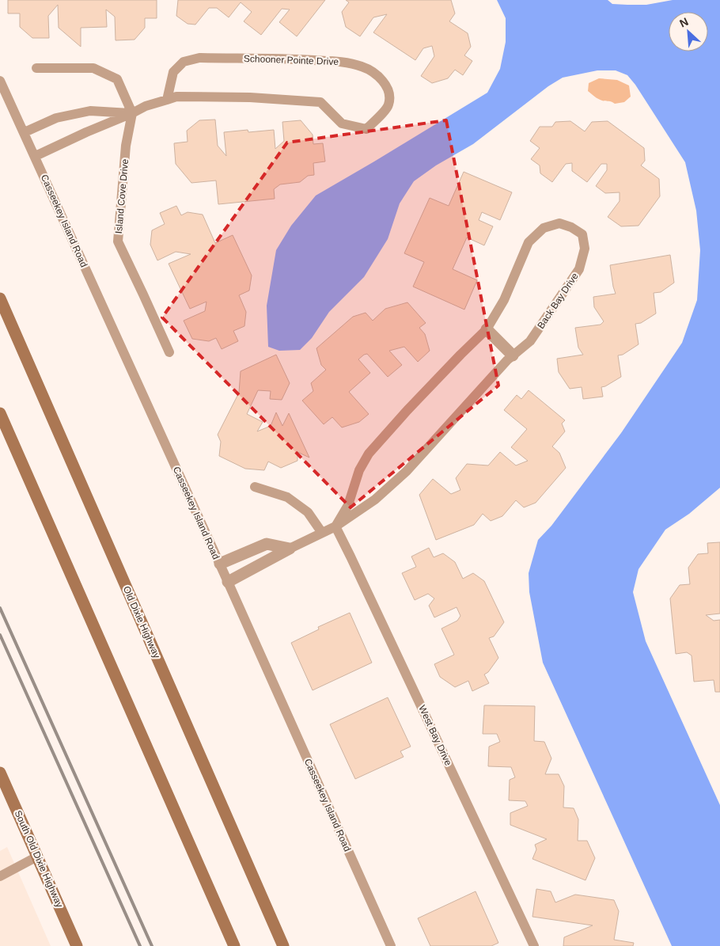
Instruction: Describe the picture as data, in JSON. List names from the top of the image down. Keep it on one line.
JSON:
{"streets":{"main road":["Old Dixie Highway","South Old Dixie Highway"],"street":["Back Bay Drive"],"lane":["Schooner Pointe Drive","Island Cove Drive","Casseekey Island Road","West Bay Drive"]},"crossings":[["Schooner Pointe Drive","Island Cove Drive"],["Schooner Pointe Drive","Casseekey Island Road"],["Casseekey Island Road","Back Bay Drive"],["Back Bay Drive","West Bay Drive"]],"north":"top left"}
